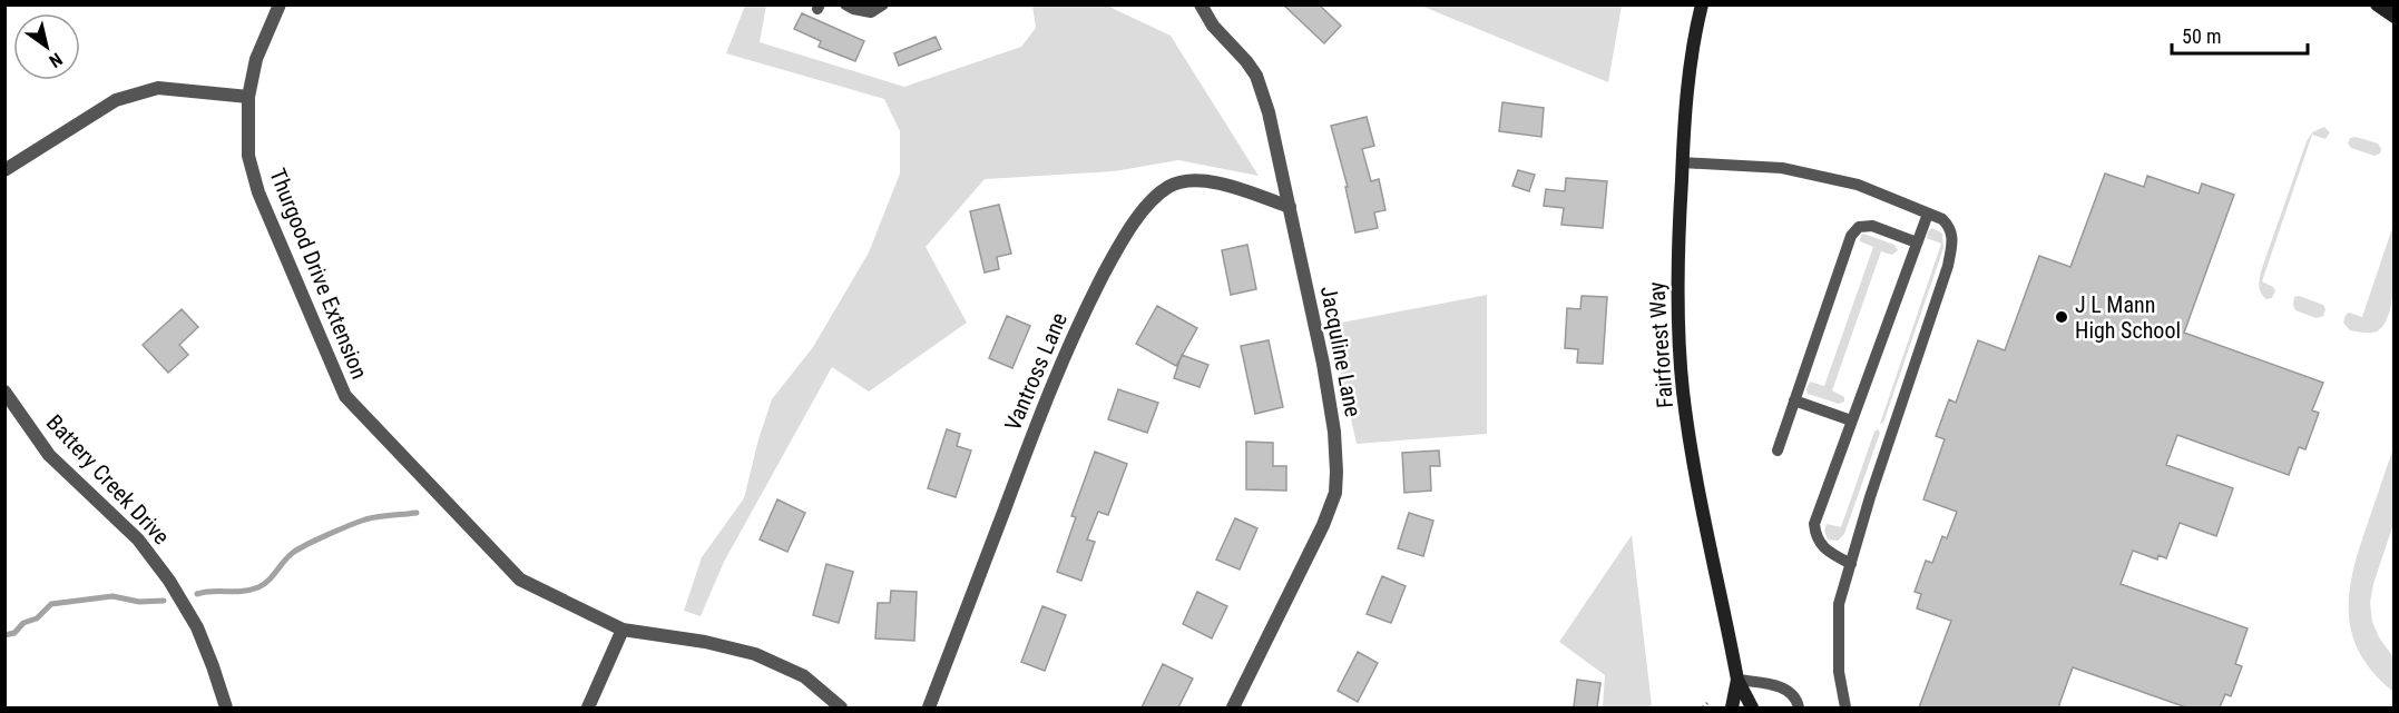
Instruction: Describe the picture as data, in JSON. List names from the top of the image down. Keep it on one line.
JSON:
{"streets":{"main road":["Fairforest Way"],"street":["Thurgood Drive Extension","Jacquline Lane","Vantross Lane","Battery Creek Drive"]},"crossings":[["Jacquline Lane","Vantross Lane"]],"places":["J L Mann High School"],"scale_bar":"50 m","north":"bottom right"}
